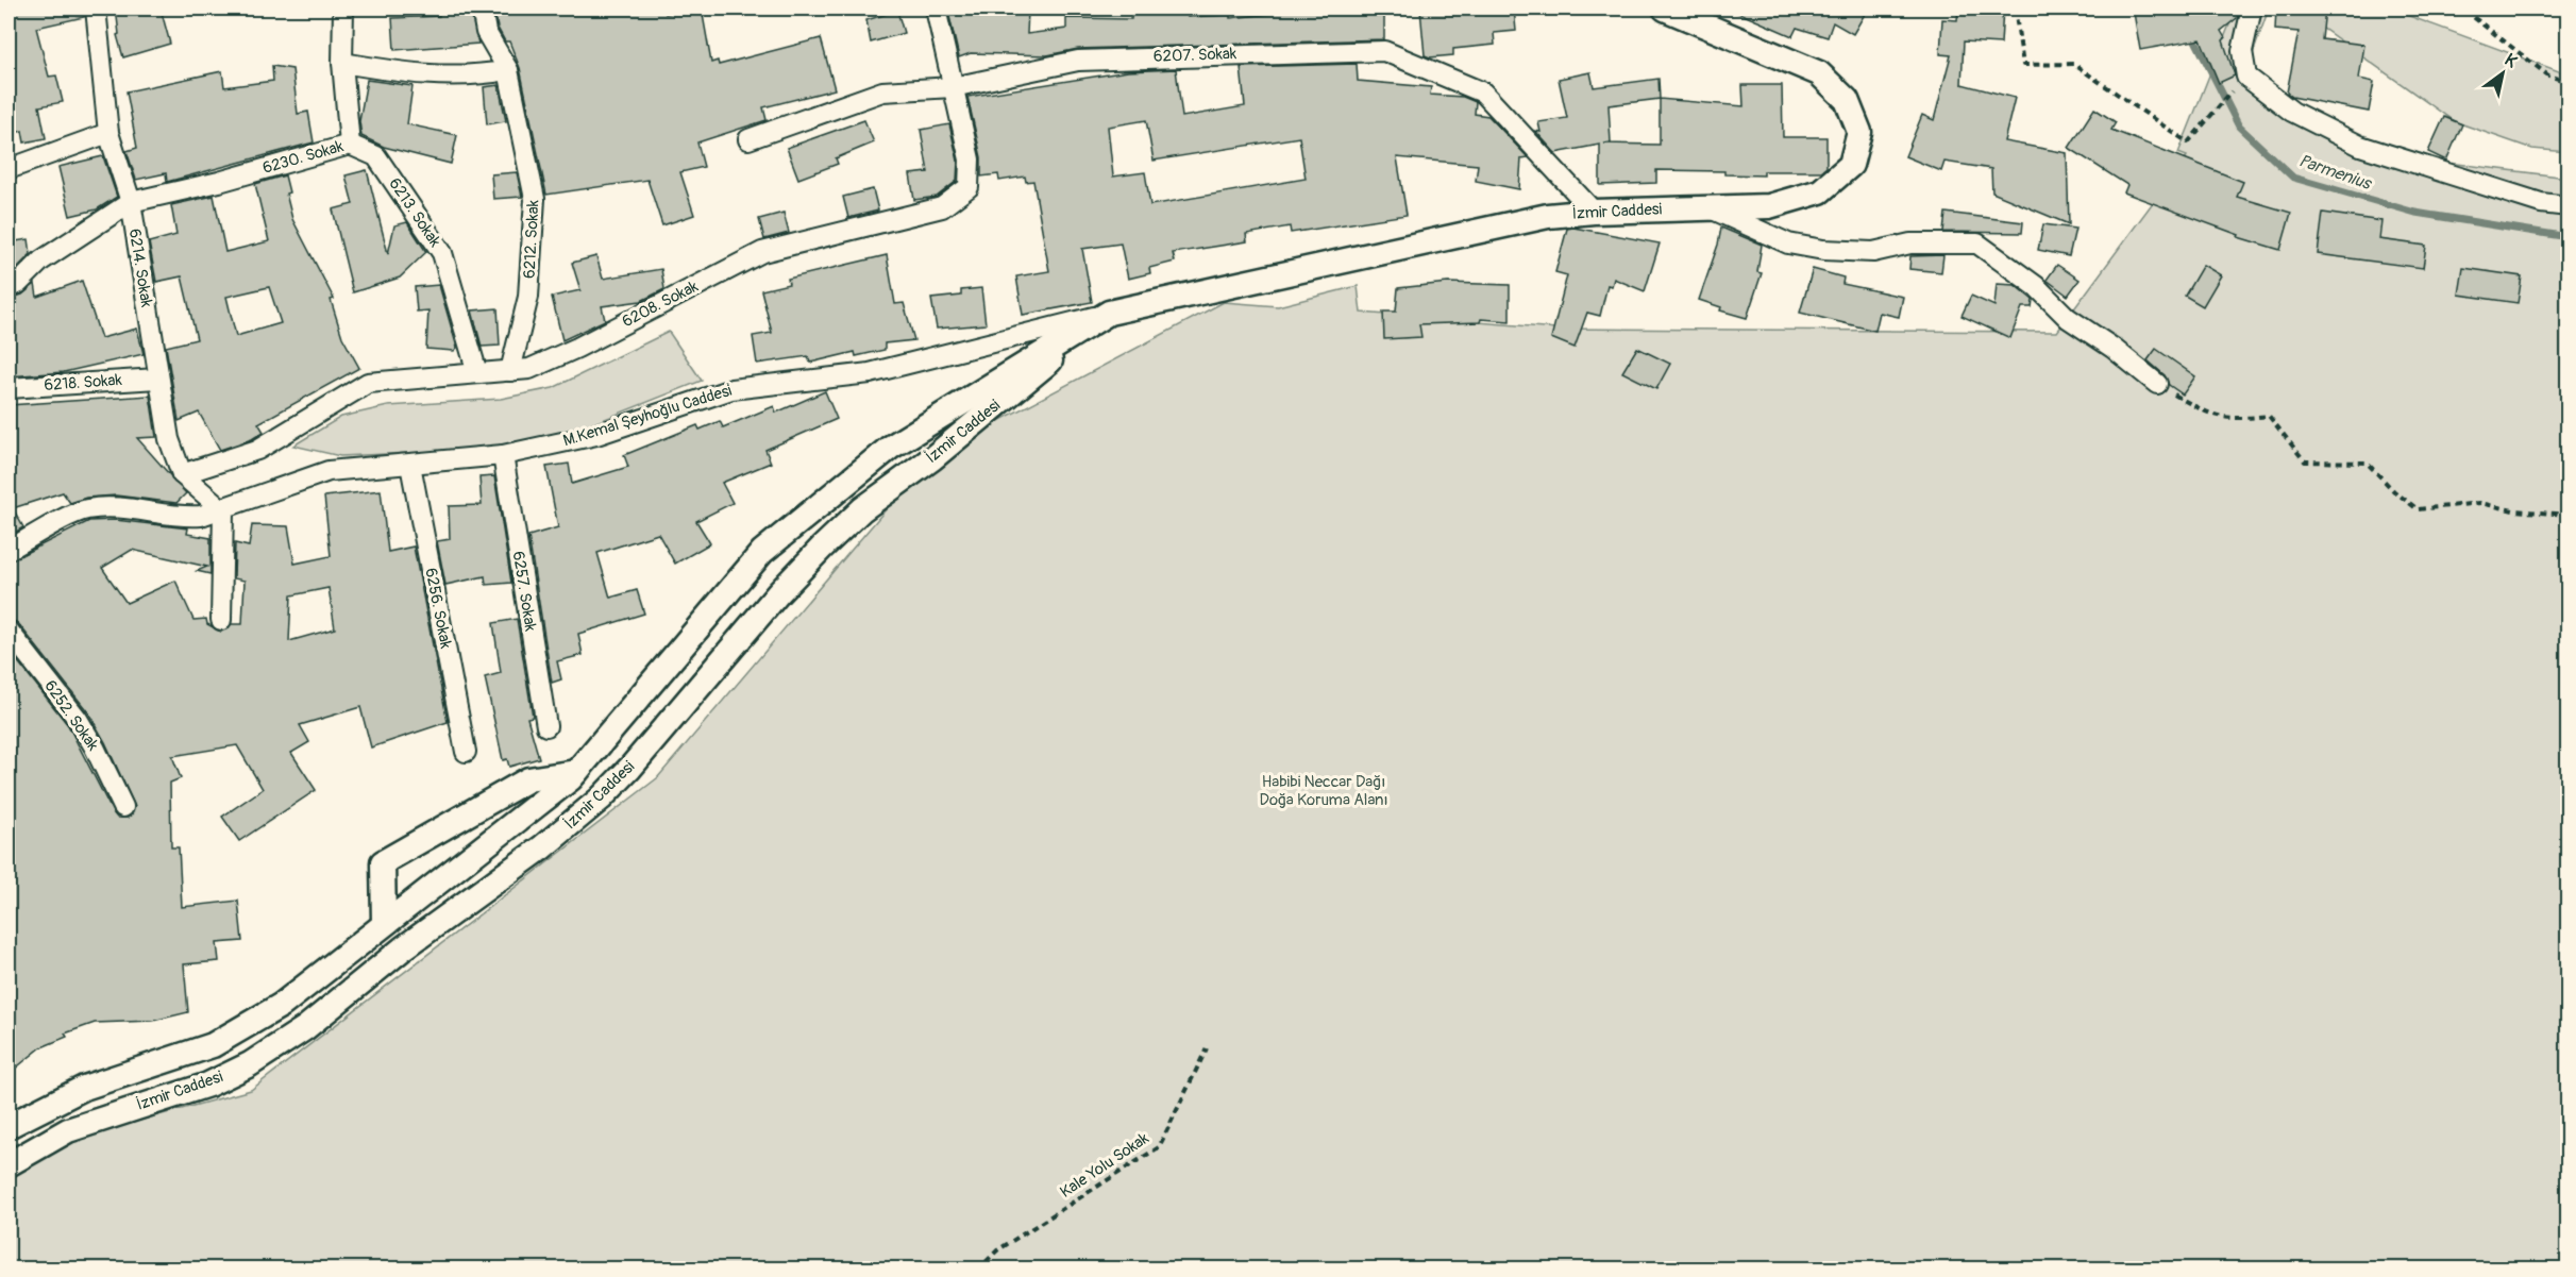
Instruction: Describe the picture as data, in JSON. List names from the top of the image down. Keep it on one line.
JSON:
{"streets":{"street":["6207. Sokak","6230. Sokak","İzmir Caddesi","6213. Sokak","6212. Sokak","6214. Sokak","6208. Sokak","6218. Sokak","M.Kemal Şeyhoğlu Caddesi","6257. Sokak","6256. Sokak","6252. Sokak"],"path":["Kale Yolu Sokak"]},"crossings":[["6207. Sokak","İzmir Caddesi"],["6207. Sokak","6208. Sokak"],["6230. Sokak","6213. Sokak"],["6230. Sokak","6214. Sokak"],["İzmir Caddesi","M.Kemal Şeyhoğlu Caddesi"],["6213. Sokak","6208. Sokak"],["6212. Sokak","6208. Sokak"],["6214. Sokak","6208. Sokak"],["6214. Sokak","6218. Sokak"],["6214. Sokak","M.Kemal Şeyhoğlu Caddesi"],["M.Kemal Şeyhoğlu Caddesi","6257. Sokak"],["M.Kemal Şeyhoğlu Caddesi","6256. Sokak"]],"water":["Parmenius"],"parks":["Habibi Neccar Dağı Doğa Koruma Alanı"],"north":"top right"}
